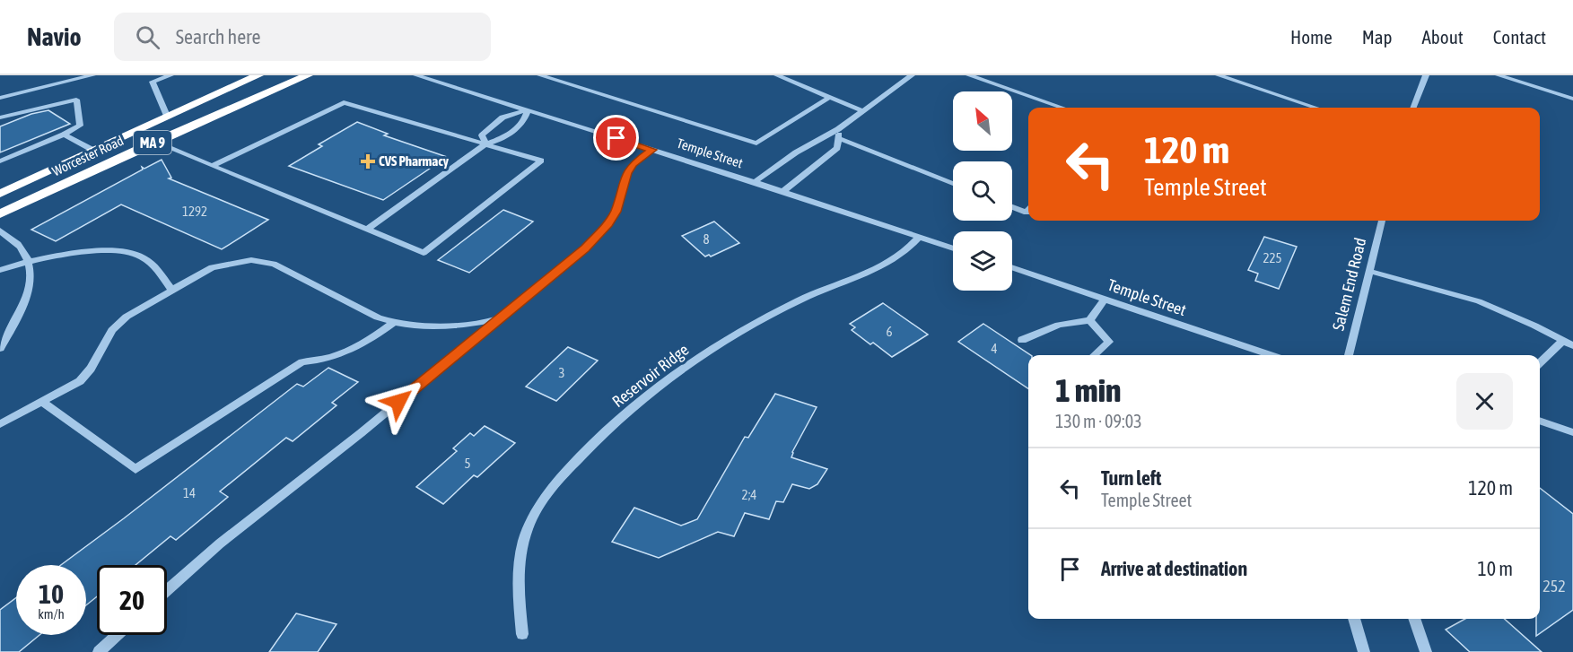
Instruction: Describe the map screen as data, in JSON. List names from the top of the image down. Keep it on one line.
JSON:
{"streets":{"highway":["MA 9","Worcester Road"],"street":["Temple Street","Salem End Road","Reservoir Ridge"]},"crossings":[["Temple Street","Reservoir Ridge"]],"places":{"health":["CVS Pharmacy"]},"house_numbers":["1292","8","225","6","4","3","5","14","2;4","252"],"north":"top left","page":{"header":"Navio","search":"Search here","nav":["Home","Map","About","Contact"],"turn":["120 m","Temple Street"],"heading":["1 min","130 m · 09:03"],"list":[{"name":"Turn left","note":"Temple Street","value":"120 m"},{"name":"Arrive at destination","value":"10 m"}],"speed":"10 km/h","limit":"20"}}
